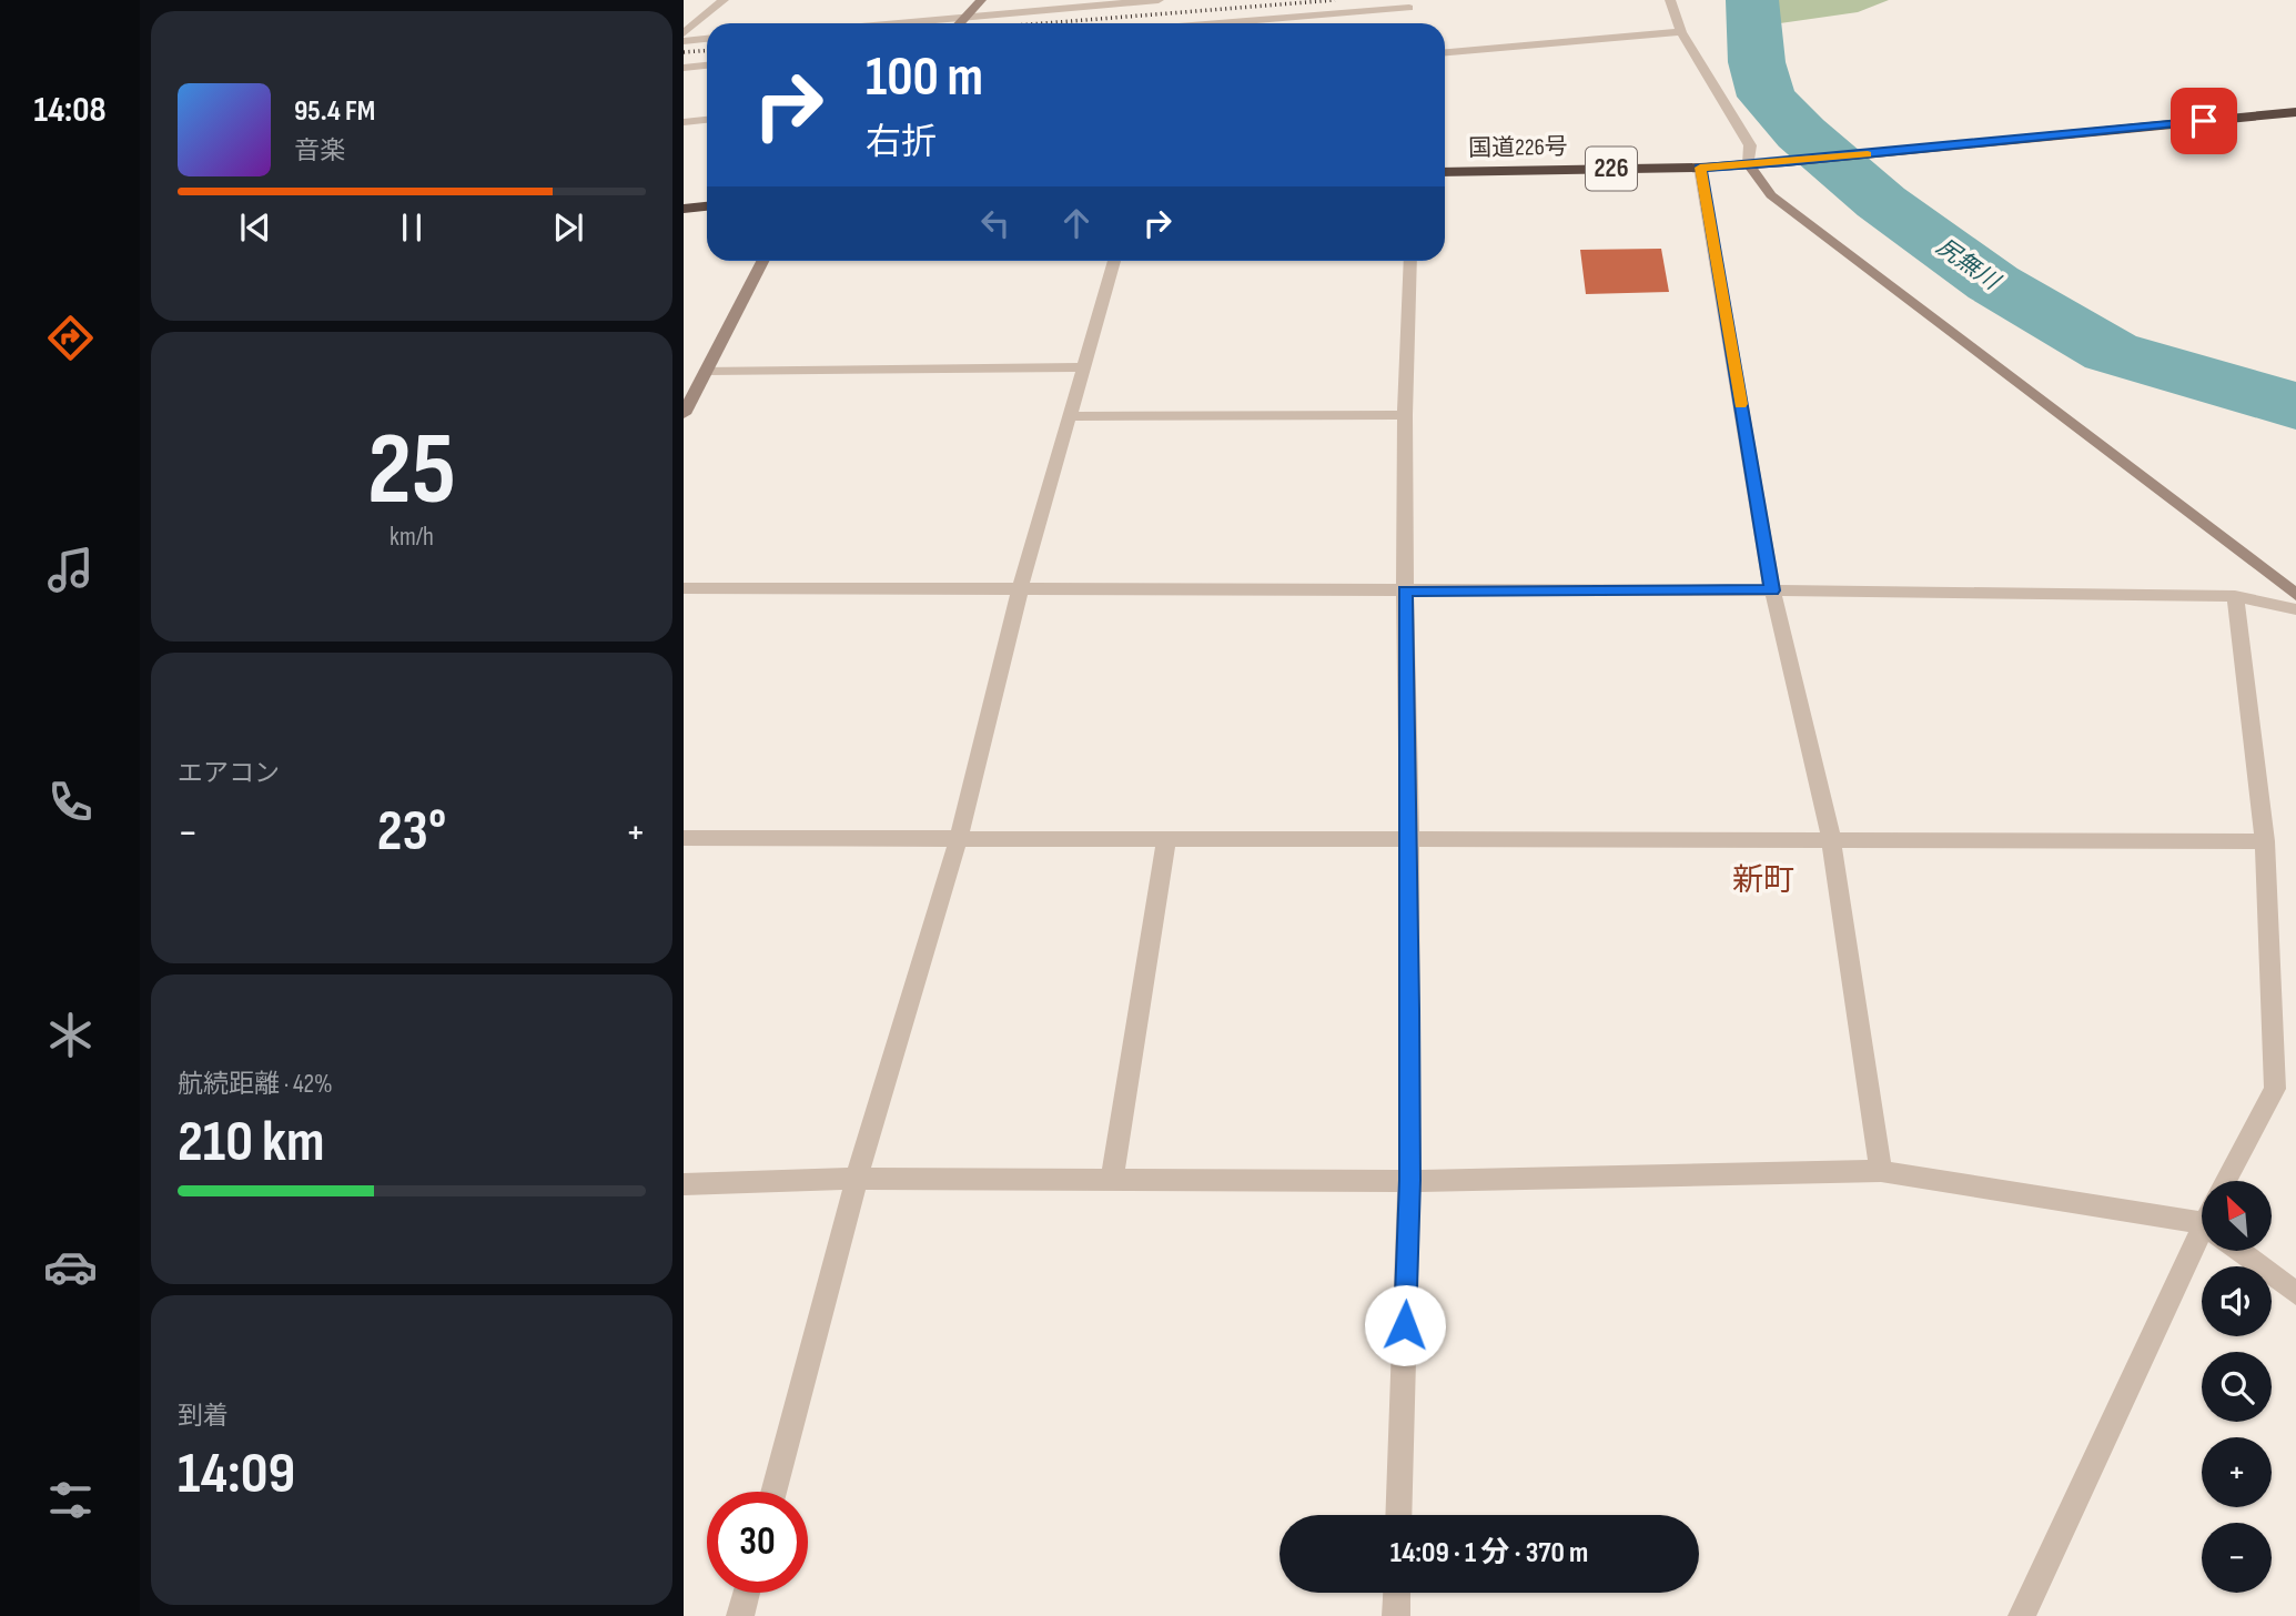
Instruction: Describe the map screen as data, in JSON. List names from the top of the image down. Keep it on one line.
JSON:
{"streets":{"highway":["国道226号","226"]},"districts":["新町"],"water":["尻無川"],"north":"top left","page":{"tabs":"14:08","turn":["100 m","右折"],"song":["95.4 FM","音楽"],"tile":[["25","km/h"],"エアコン",["航続距離 · 42%","210 km"],["到着","14:09"]],"heat":["−","23°","+"],"map_buttons":["+","−"],"limit":"30","trip":"14:09 · 1 分 · 370 m"}}
